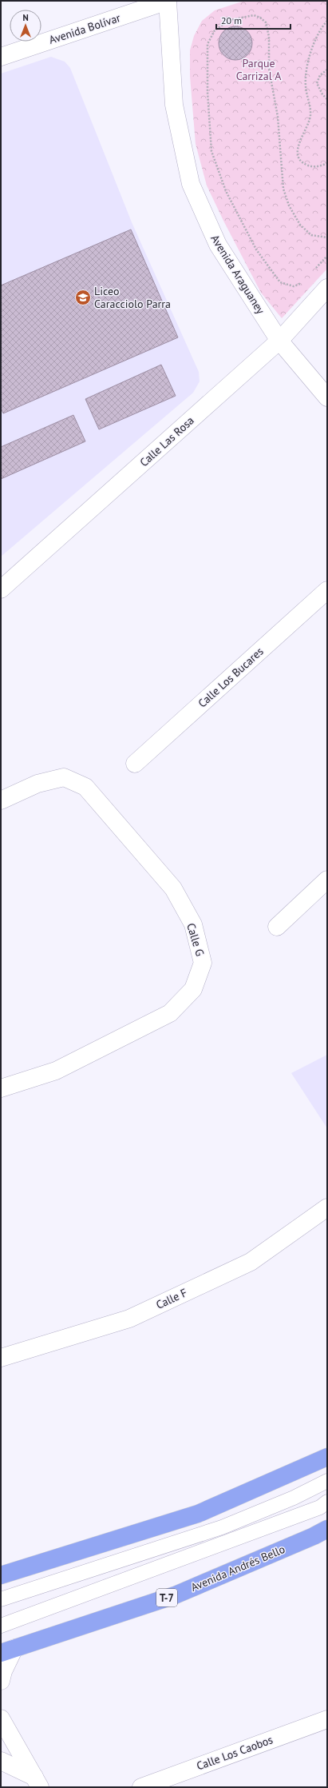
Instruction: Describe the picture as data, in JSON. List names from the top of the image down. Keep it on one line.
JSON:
{"streets":{"highway":["Avenida Andrés Bello","T-7"],"street":["Avenida Bolívar","Avenida Araguaney","Calle Las Rosa","Calle Los Bucares","Calle G","Calle F","Calle Los Caobos"]},"crossings":[["Avenida Bolívar","Avenida Araguaney"],["Avenida Araguaney","Calle Las Rosa"]],"parks":["Parque Carrizal A"],"places":{"school or university":["Liceo Caracciolo Parra"]},"scale_bar":"20 m","north":"top"}
